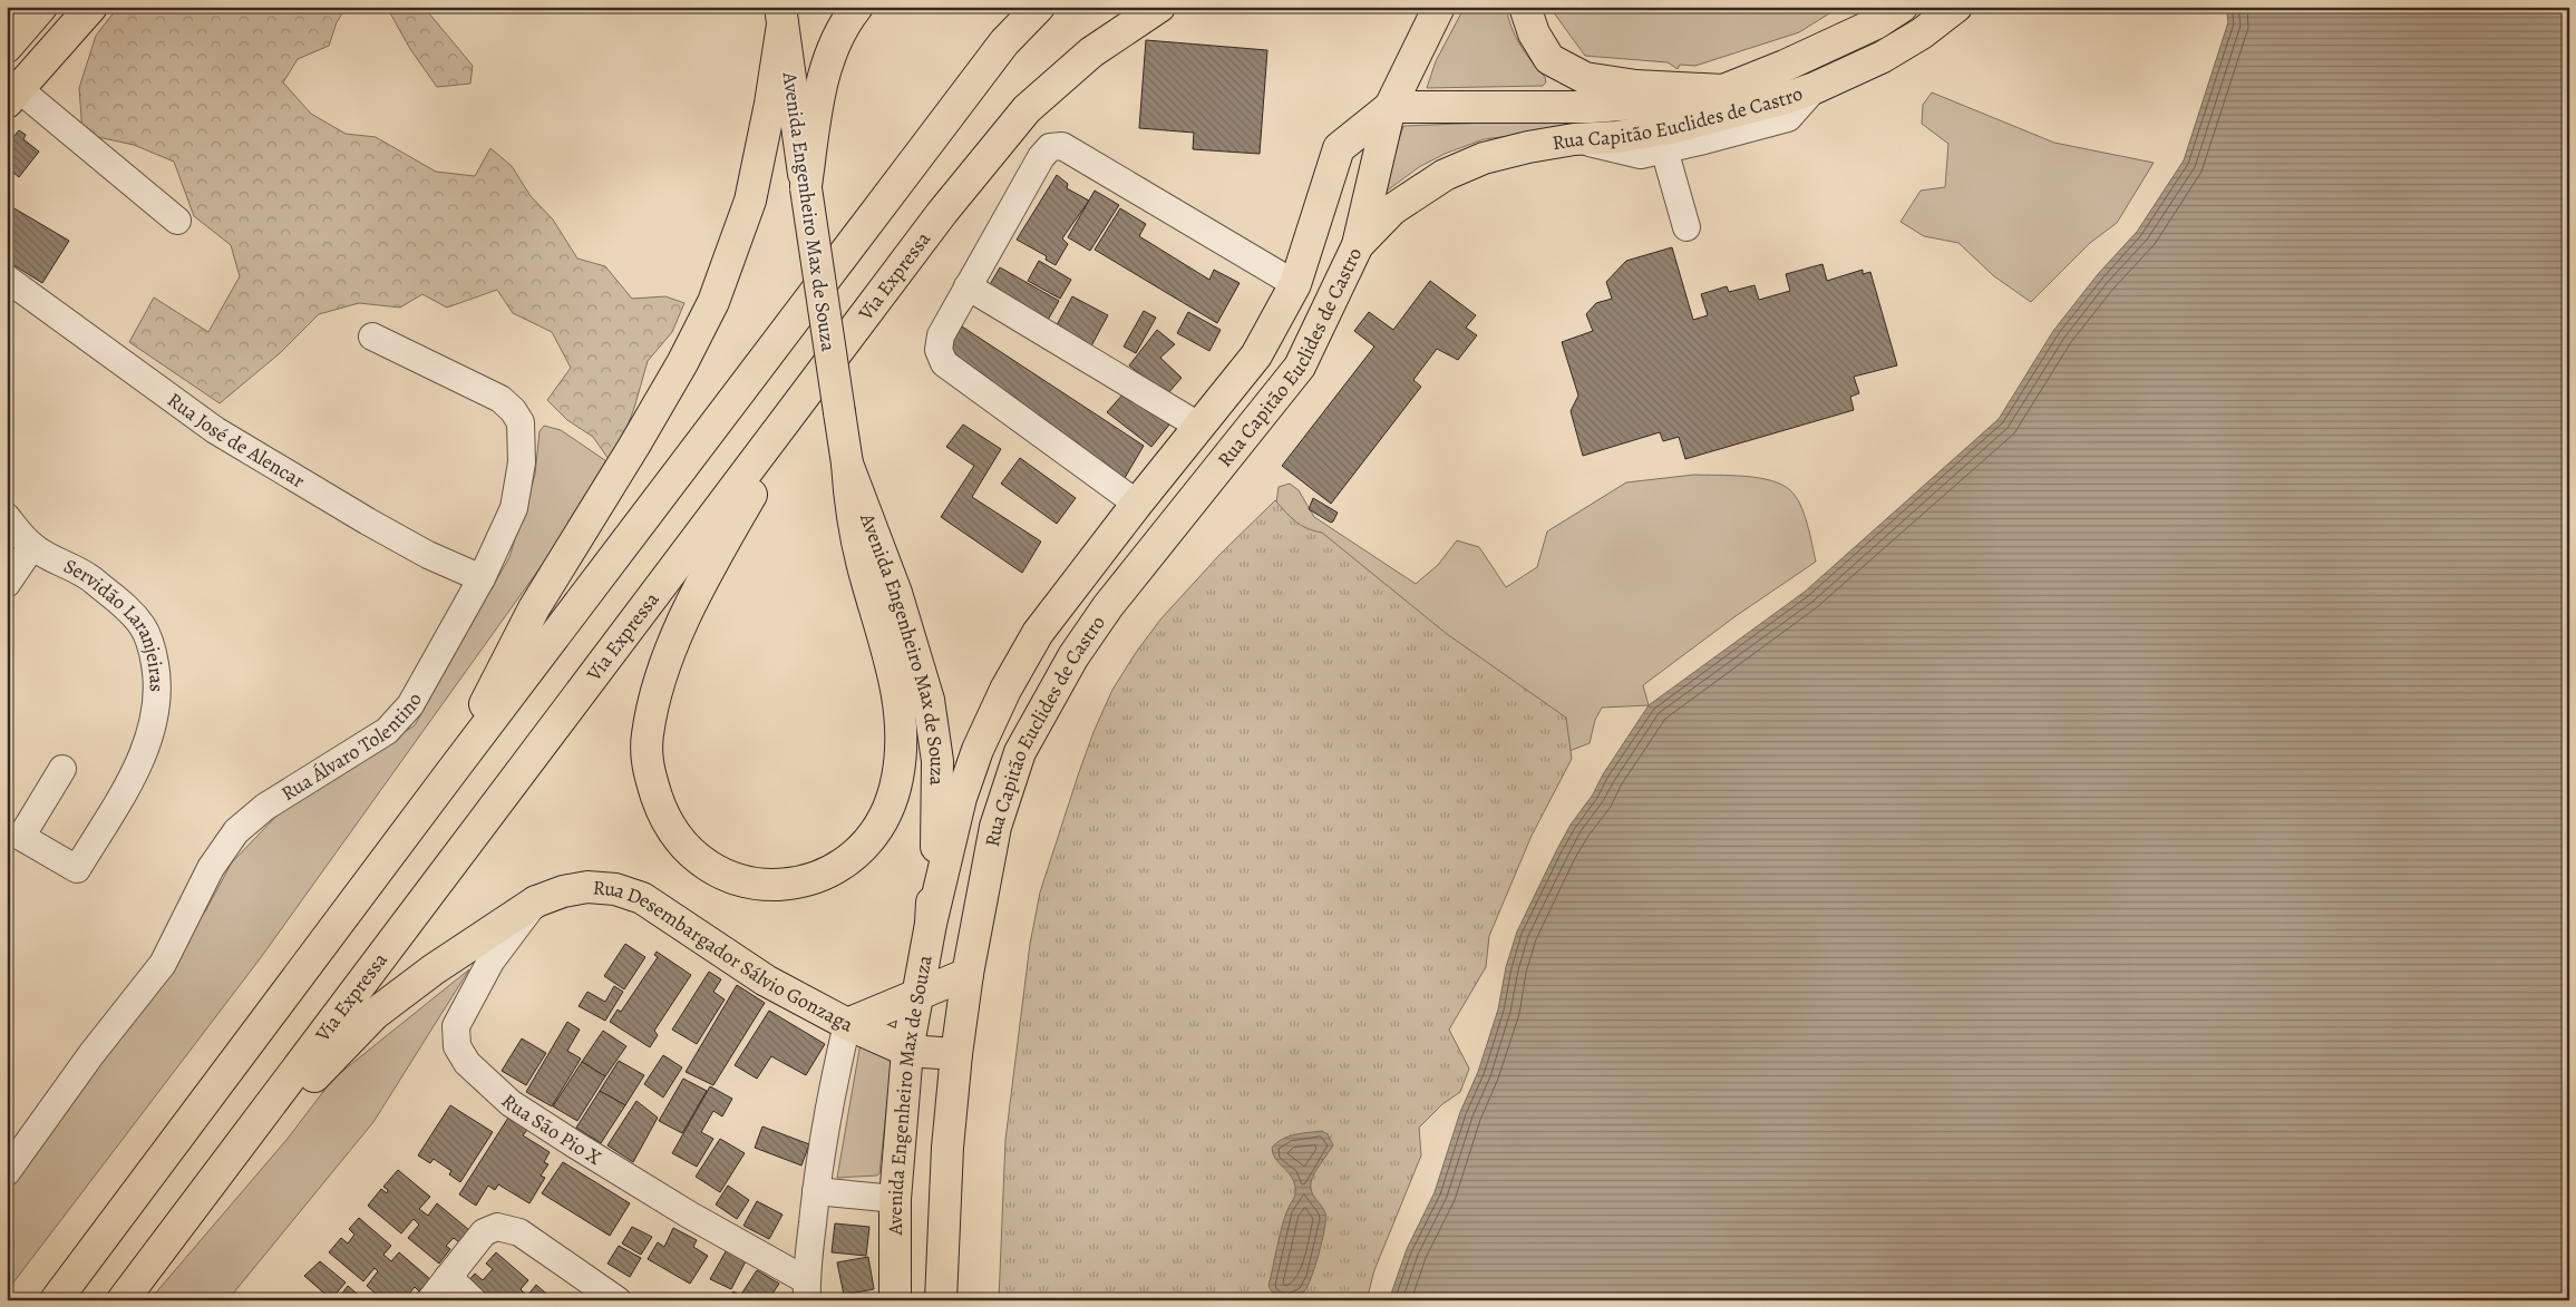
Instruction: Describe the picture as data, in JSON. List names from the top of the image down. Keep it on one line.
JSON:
{"streets":{"main road":["Rua Capitão Euclides de Castro","Avenida Engenheiro Max de Souza","Via Expressa","Rua Desembargador Sálvio Gonzaga"],"street":["Rua José de Alencar","Servidão Laranjeiras","Rua Álvaro Tolentino","Rua São Pio X"]},"crossings":[["Rua Capitão Euclides de Castro","Avenida Engenheiro Max de Souza"],["Avenida Engenheiro Max de Souza","Rua Desembargador Sálvio Gonzaga"],["Via Expressa","Rua Desembargador Sálvio Gonzaga"],["Rua José de Alencar","Rua Álvaro Tolentino"],["Rua Desembargador Sálvio Gonzaga","Rua São Pio X"]]}
